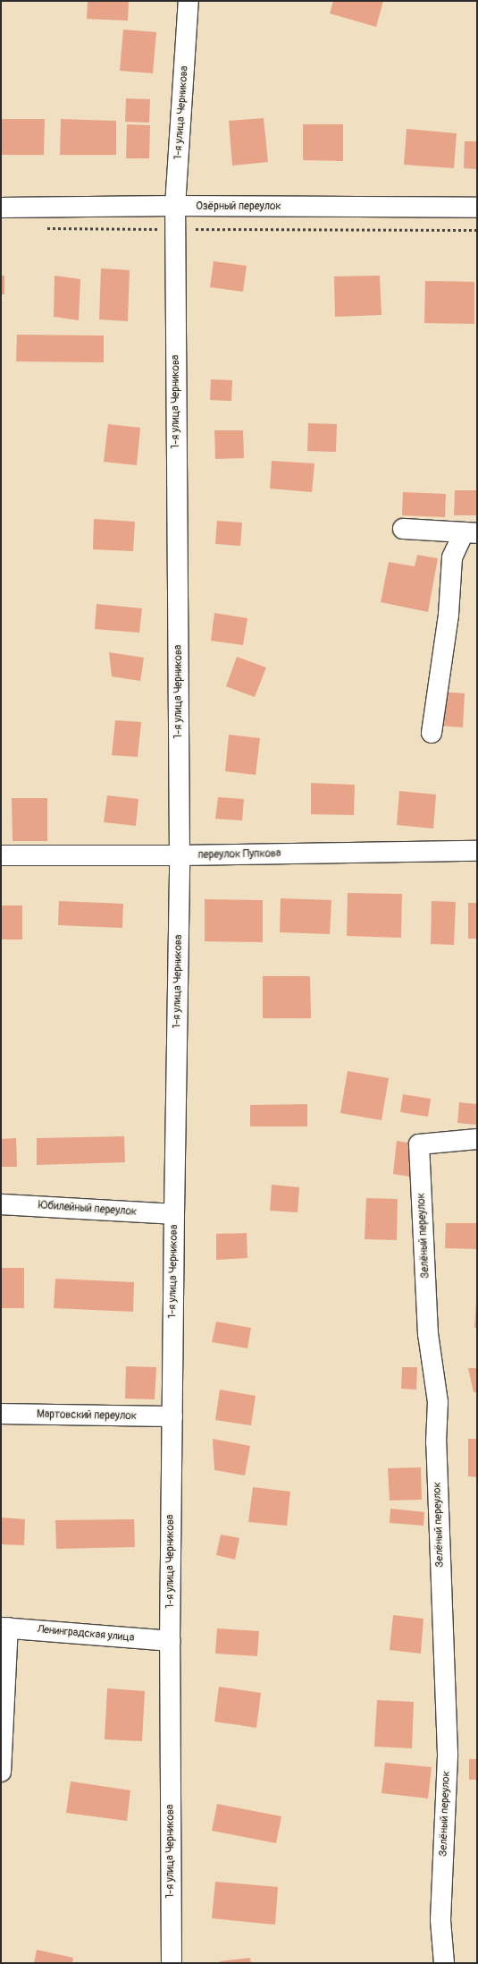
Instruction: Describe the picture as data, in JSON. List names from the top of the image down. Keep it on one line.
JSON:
{"streets":{"street":["1-я улица Черникова","Озёрный переулок","переулок Пупкова","Юбилейный переулок","Зелёный переулок","Мартовский переулок","Ленинградская улица"]},"crossings":[["1-я улица Черникова","Озёрный переулок"],["1-я улица Черникова","переулок Пупкова"],["1-я улица Черникова","Юбилейный переулок"],["1-я улица Черникова","Мартовский переулок"],["1-я улица Черникова","Ленинградская улица"]]}
